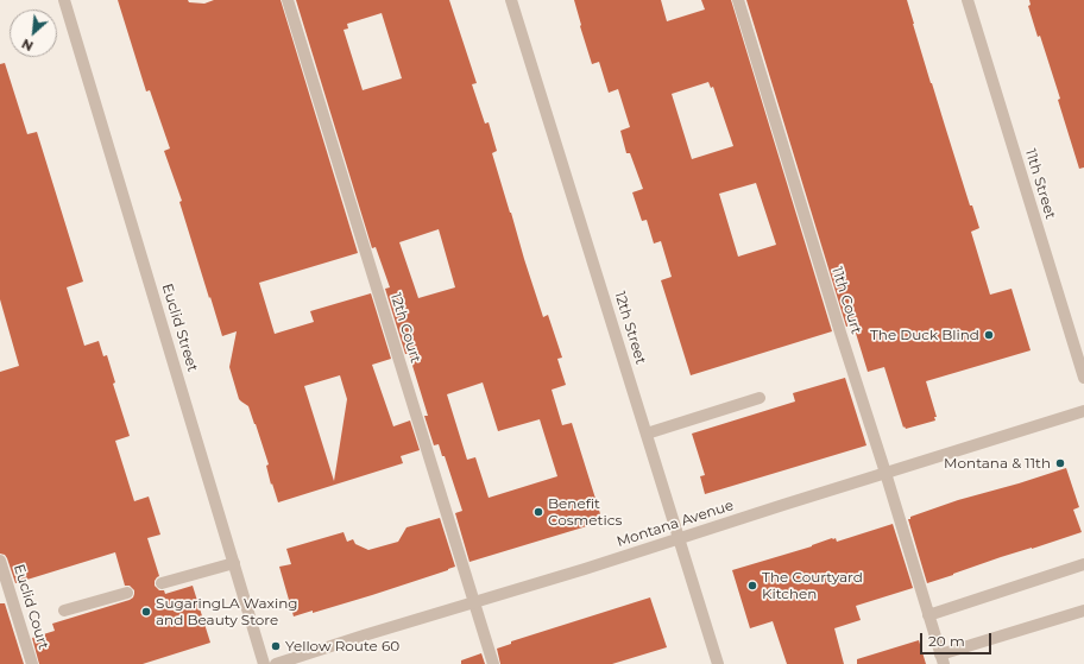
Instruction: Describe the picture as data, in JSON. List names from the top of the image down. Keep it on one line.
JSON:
{"streets":{"street":["11th Street","11th Court","Euclid Street","12th Court","12th Street","Montana Avenue","Euclid Court"]},"crossings":[["11th Court","Montana Avenue"],["12th Court","Montana Avenue"],["12th Street","Montana Avenue"]],"places":["The Duck Blind","Montana & 11th","Benefit Cosmetics","The Courtyard Kitchen","SugaringLA Waxing and Beauty Store","Yellow Route 60"],"scale_bar":"20 m","north":"bottom left"}
